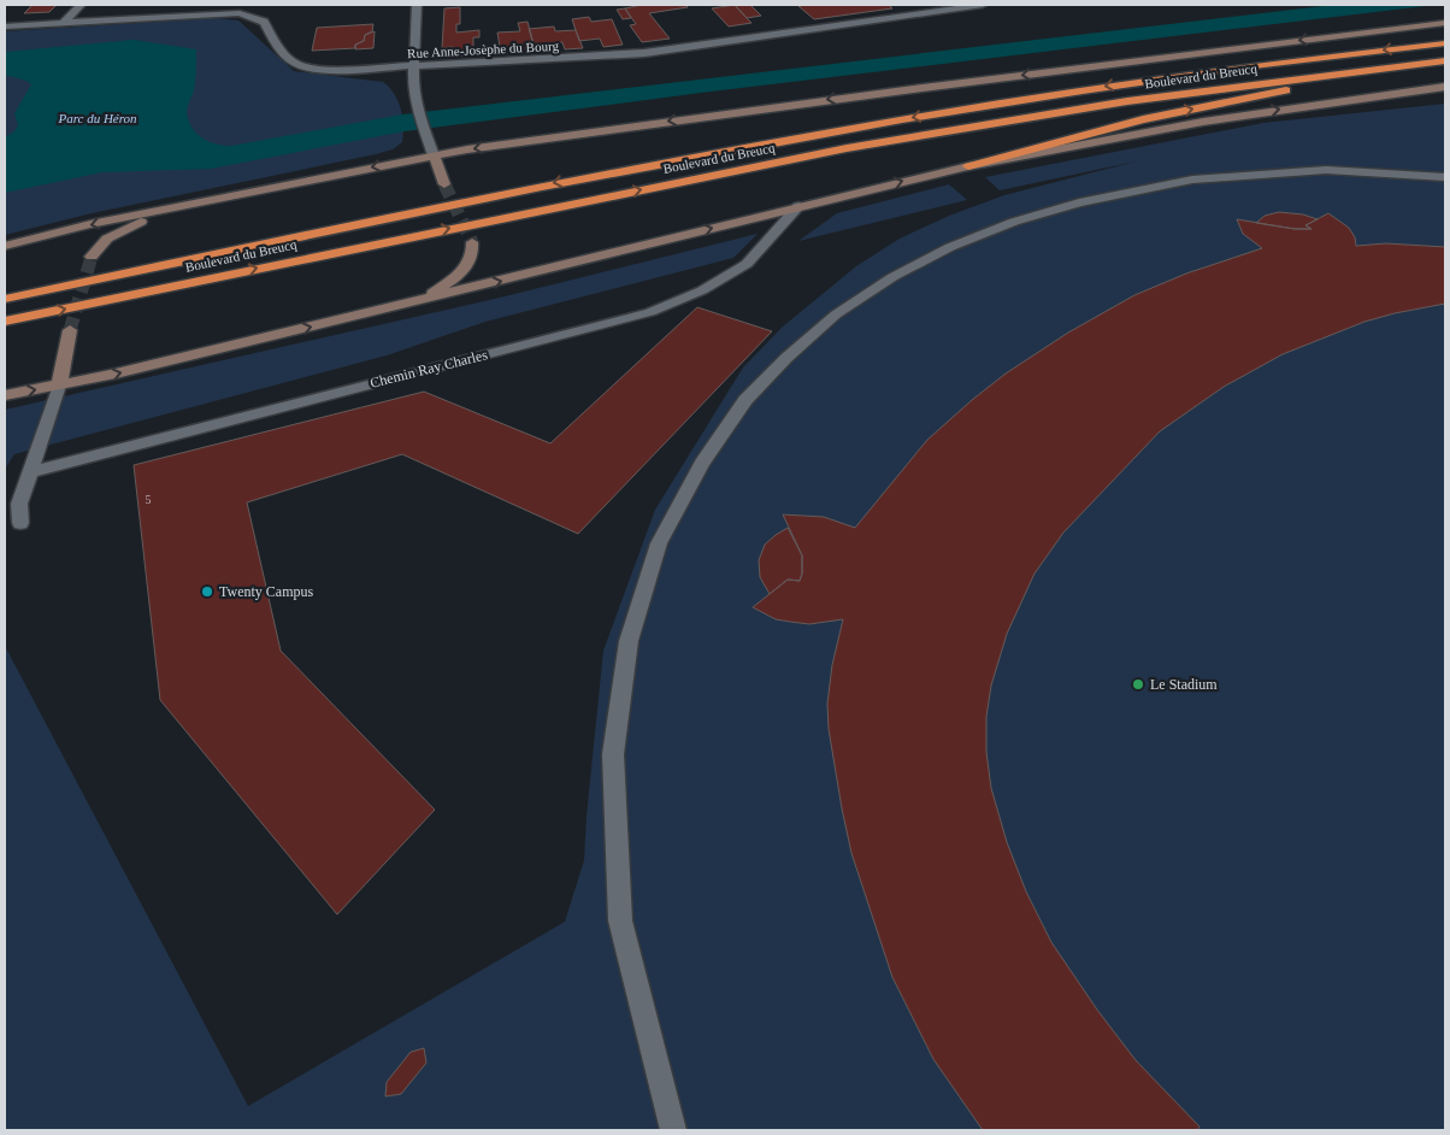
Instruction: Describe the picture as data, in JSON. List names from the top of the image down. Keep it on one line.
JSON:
{"streets":{"highway":["Boulevard du Breucq"],"street":["Rue Anne-Josèphe du Bourg","Chemin Ray Charles"]},"parks":["Parc du Héron"],"places":["Twenty Campus","Le Stadium"],"house_numbers":["5"]}
